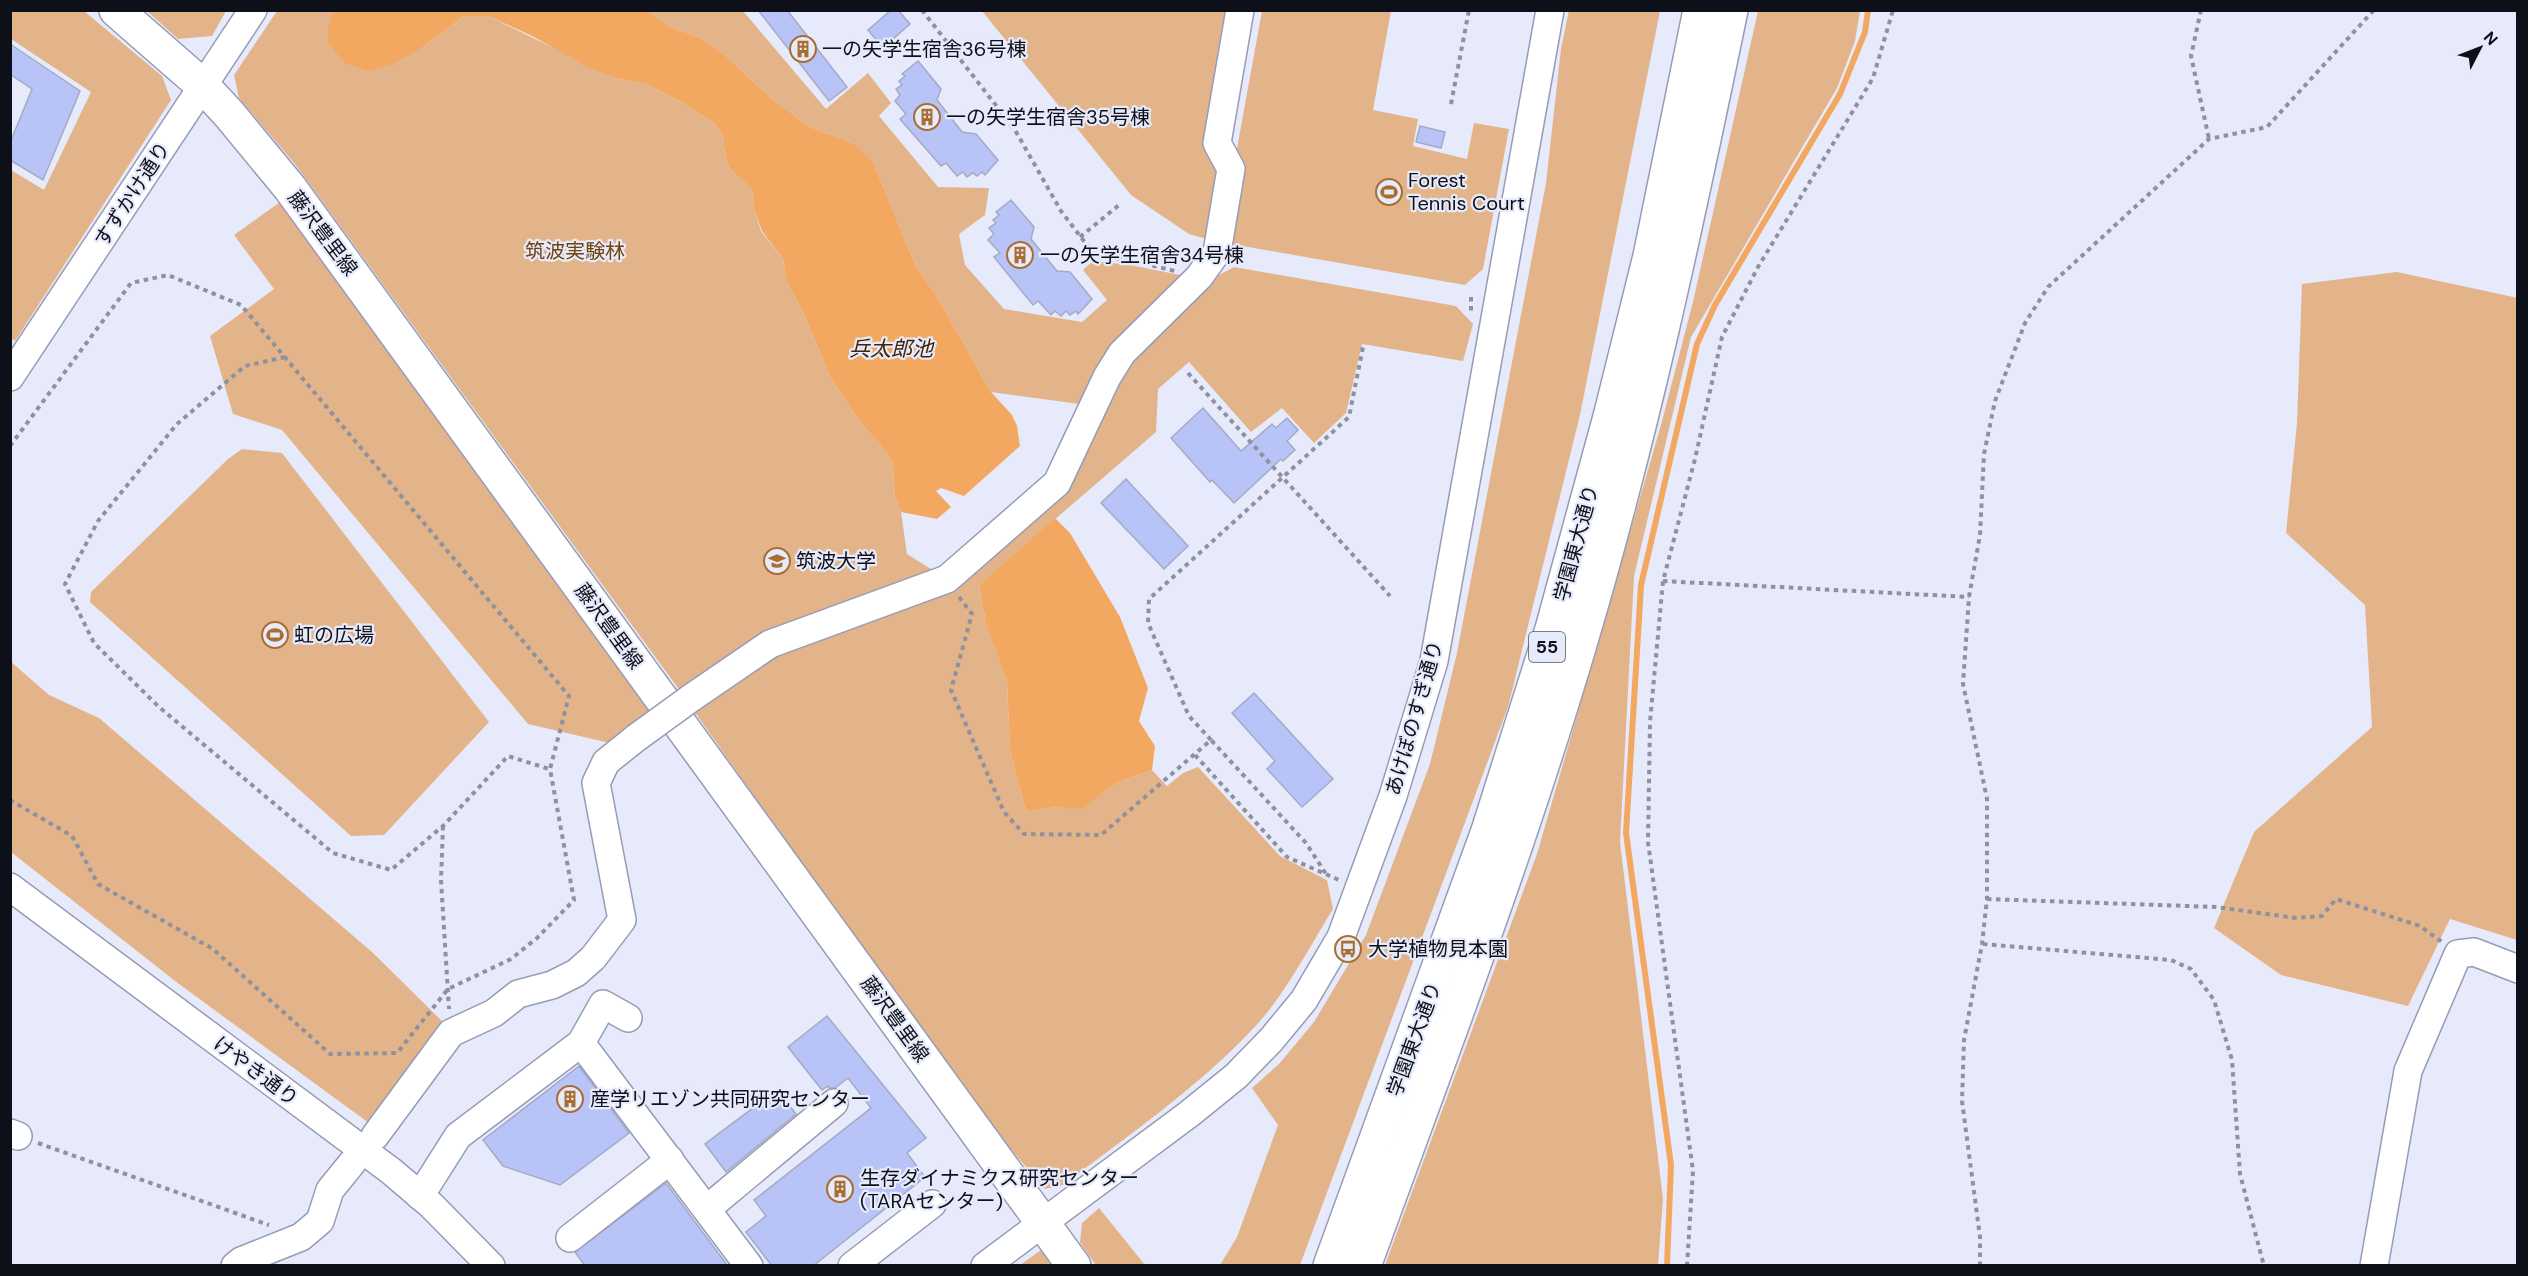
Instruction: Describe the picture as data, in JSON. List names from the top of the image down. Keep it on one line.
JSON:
{"streets":{"main road":["藤沢豊里線","学園東大通り","55"],"street":["すずかけ通り","あけぼのすぎ通り","けやき通り"]},"crossings":[["すずかけ通り","藤沢豊里線"],["藤沢豊里線","あけぼのすぎ通り"]],"water":["兵太郎池"],"parks":["筑波実験林"],"places":{"building":["一の矢学生宿舎36号棟","一の矢学生宿舎35号棟","一の矢学生宿舎34号棟","産学リエゾン共同研究センター","生存ダイナミクス研究センター (TARAセンター)"],"sports":["Forest Tennis Court","虹の広場"],"school or university":["筑波大学"],"bus stop":["大学植物見本園"]},"north":"top right"}
